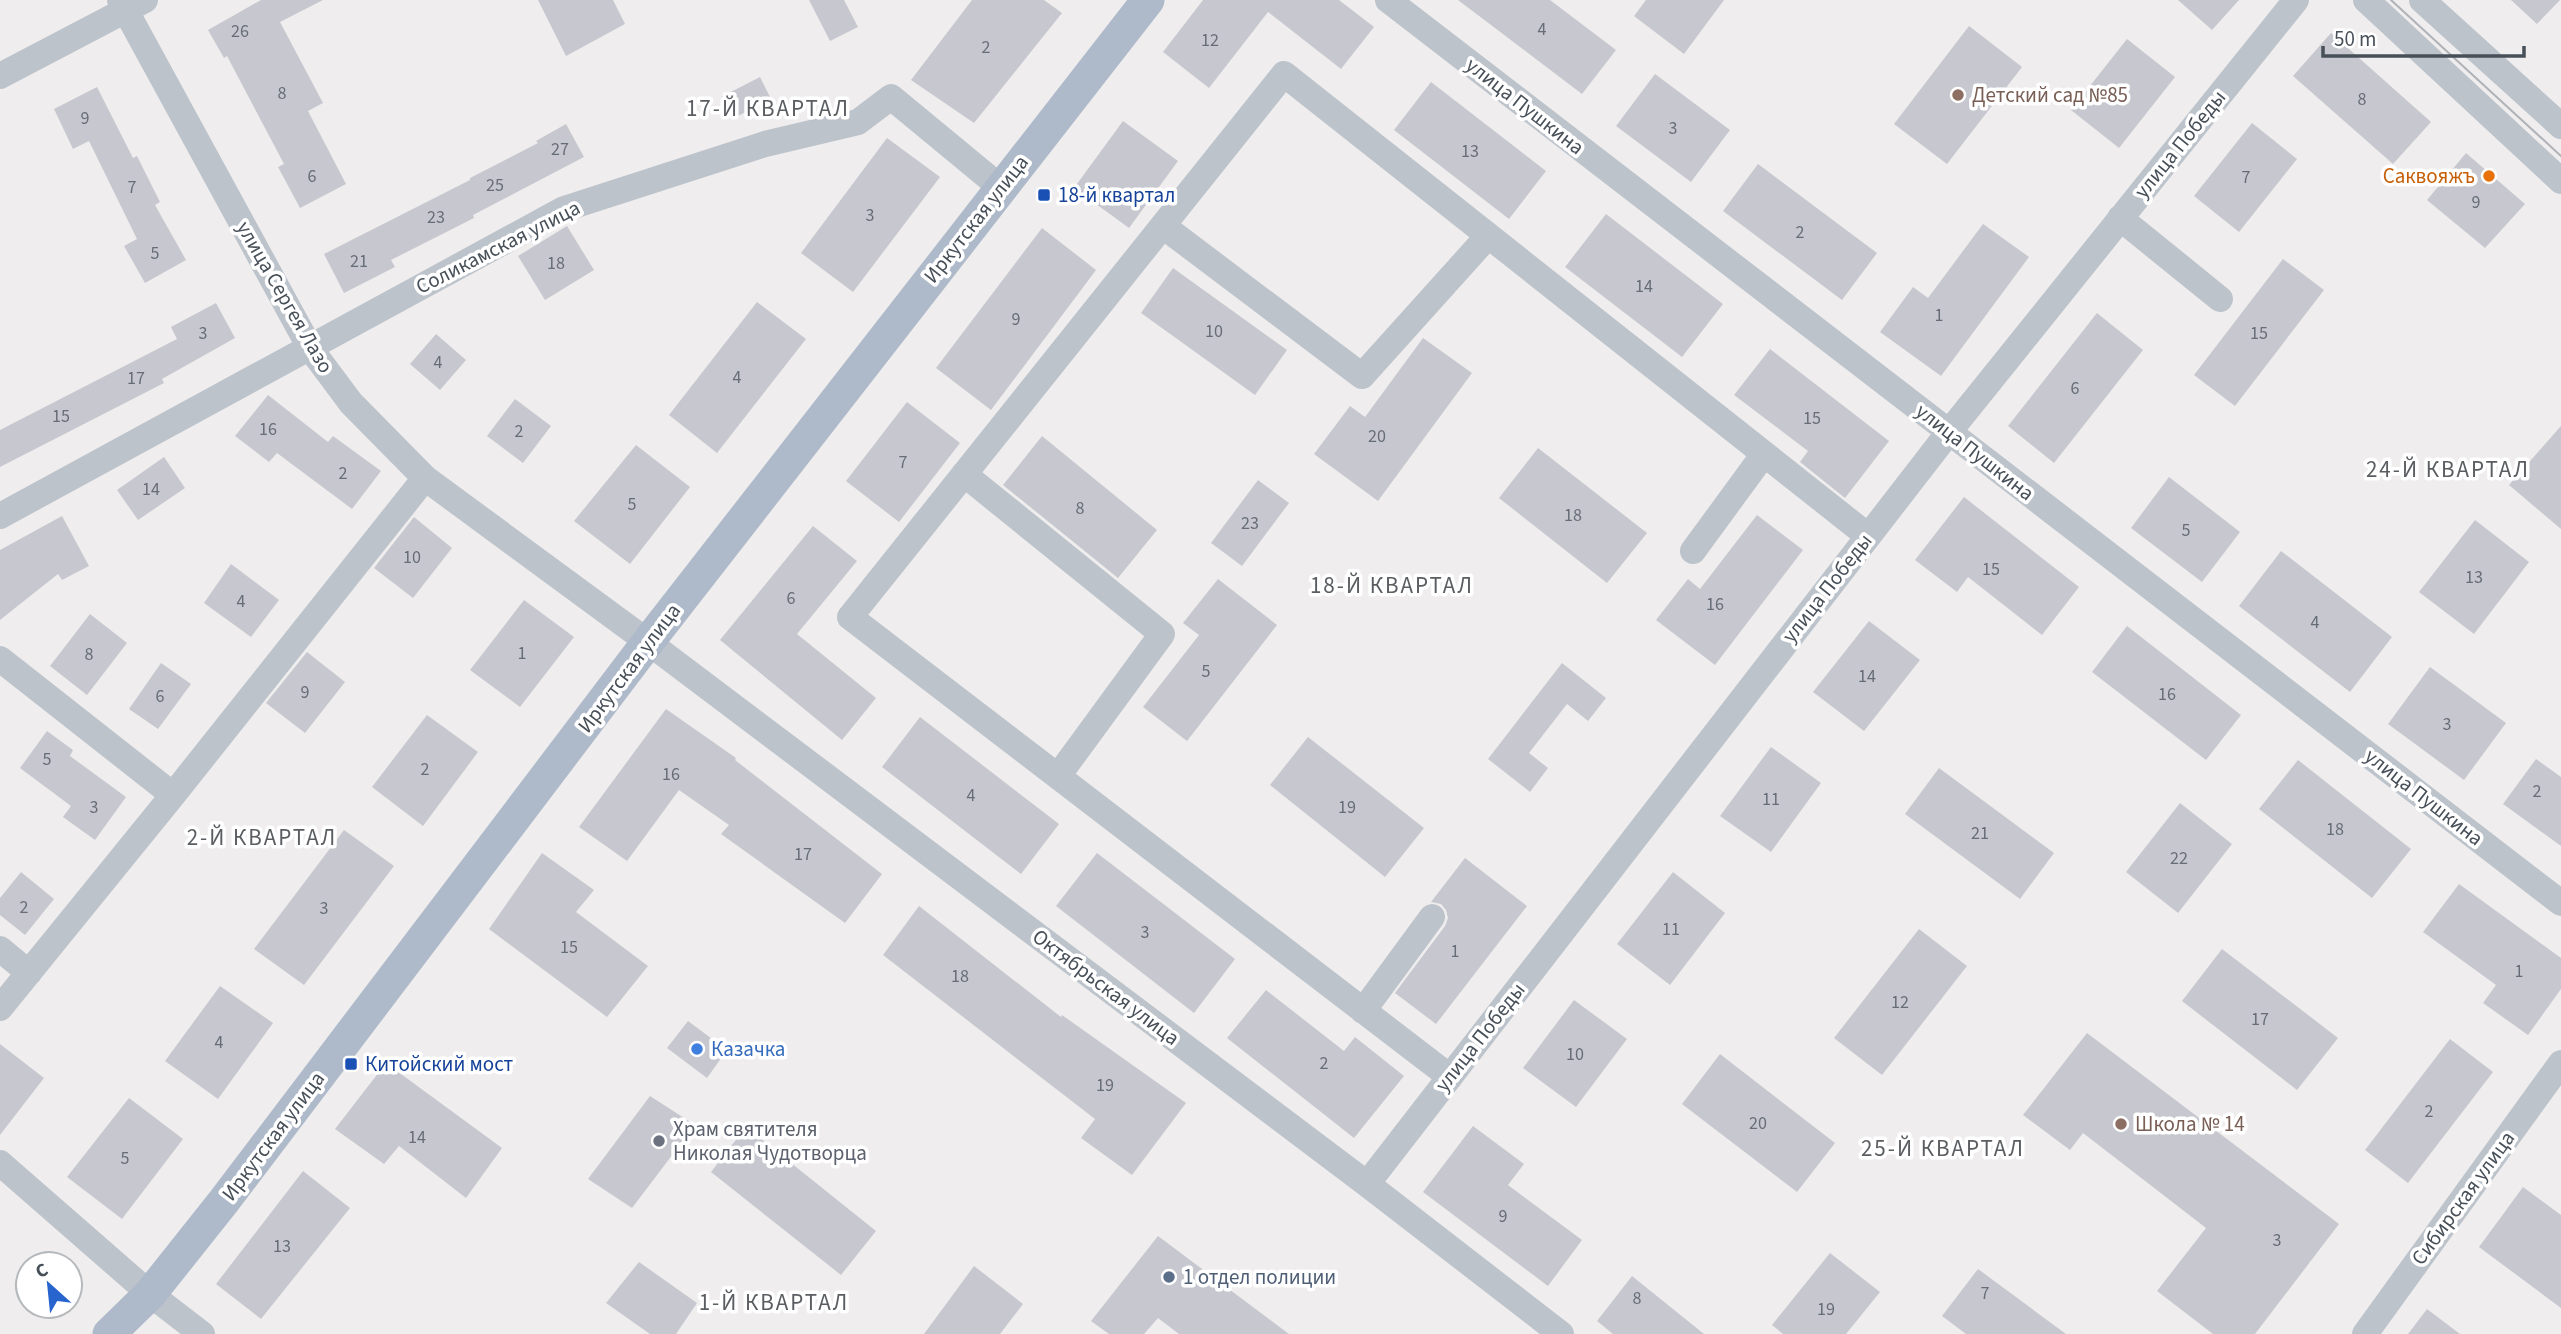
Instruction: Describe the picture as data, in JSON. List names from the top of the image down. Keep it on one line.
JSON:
{"streets":{"main road":["Иркутская улица"],"street":["улица Пушкина","улица Победы","Соликамская улица","улица Сергея Лазо","Октябрьская улица","Сибирская улица"]},"crossings":[["улица Пушкина","улица Победы"],["улица Победы","Октябрьская улица"],["Иркутская улица","Соликамская улица"],["Иркутская улица","улица Сергея Лазо"],["Иркутская улица","Октябрьская улица"],["Соликамская улица","улица Сергея Лазо"],["улица Сергея Лазо","Октябрьская улица"]],"districts":["17-Й КВАРТАЛ","24-Й КВАРТАЛ","18-Й КВАРТАЛ","2-Й КВАРТАЛ","25-Й КВАРТАЛ","1-Й КВАРТАЛ"],"places":{"other":["Детский сад №85","Саквояжъ","Казачка","Школа № 14","Храм святителя Николая Чудотворца","1 отдел полиции"],"transit":["18-й квартал","Китойский мост"]},"house_numbers":["4","26","12","2","8","8","9","3","27","13","6","7","25","7","9","3","23","2","5","21","18","14","1","9","10","3","15","4","4","17","6","15","15","16","2","20","7","2","14","5","8","18","23","5","10","15","13","6","4","16","4","1","8","5","14","9","16","6","3","5","2","16","2","4","11","3","19","18","21","17","22","2","3","11","3","15","1","1","18","12","17","4","10","2","19","2","20","14","5","9","3","13","7","8","19"],"scale_bar":"50 m","north":"top left"}
